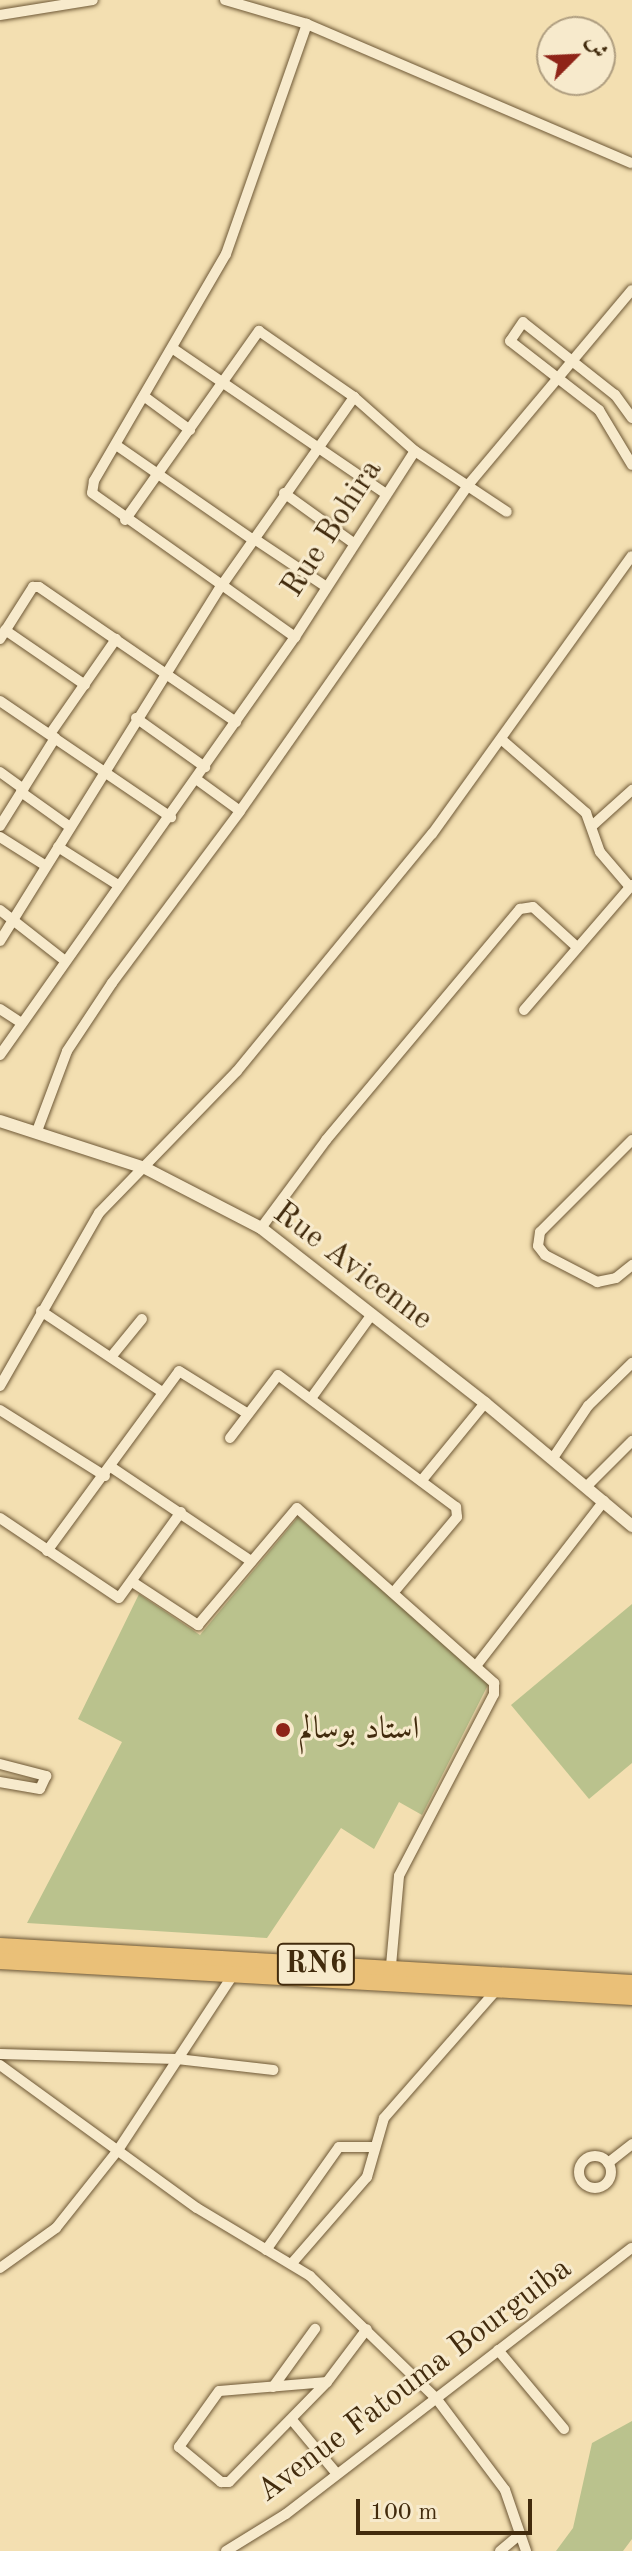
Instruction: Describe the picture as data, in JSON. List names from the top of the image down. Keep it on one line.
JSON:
{"streets":{"main road":["RN6"],"street":["Rue Bohira","Rue Avicenne","Avenue Fatouma Bourguiba"]},"places":["استاد بوسالم"],"scale_bar":"100 m","north":"top right"}
